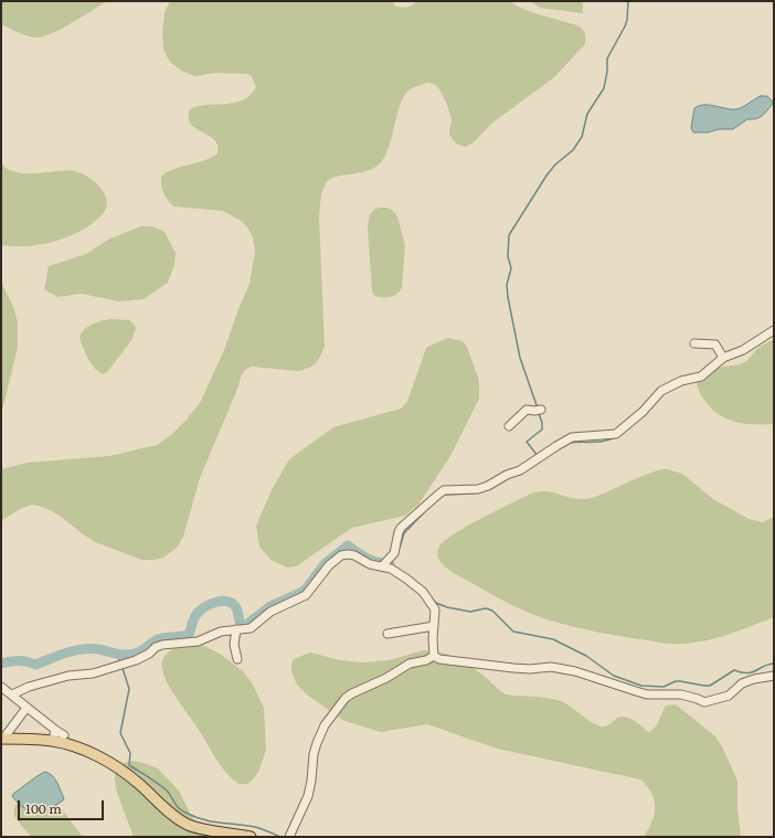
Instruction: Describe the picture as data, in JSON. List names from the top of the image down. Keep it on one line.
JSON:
{"scale_bar":"100 m"}
